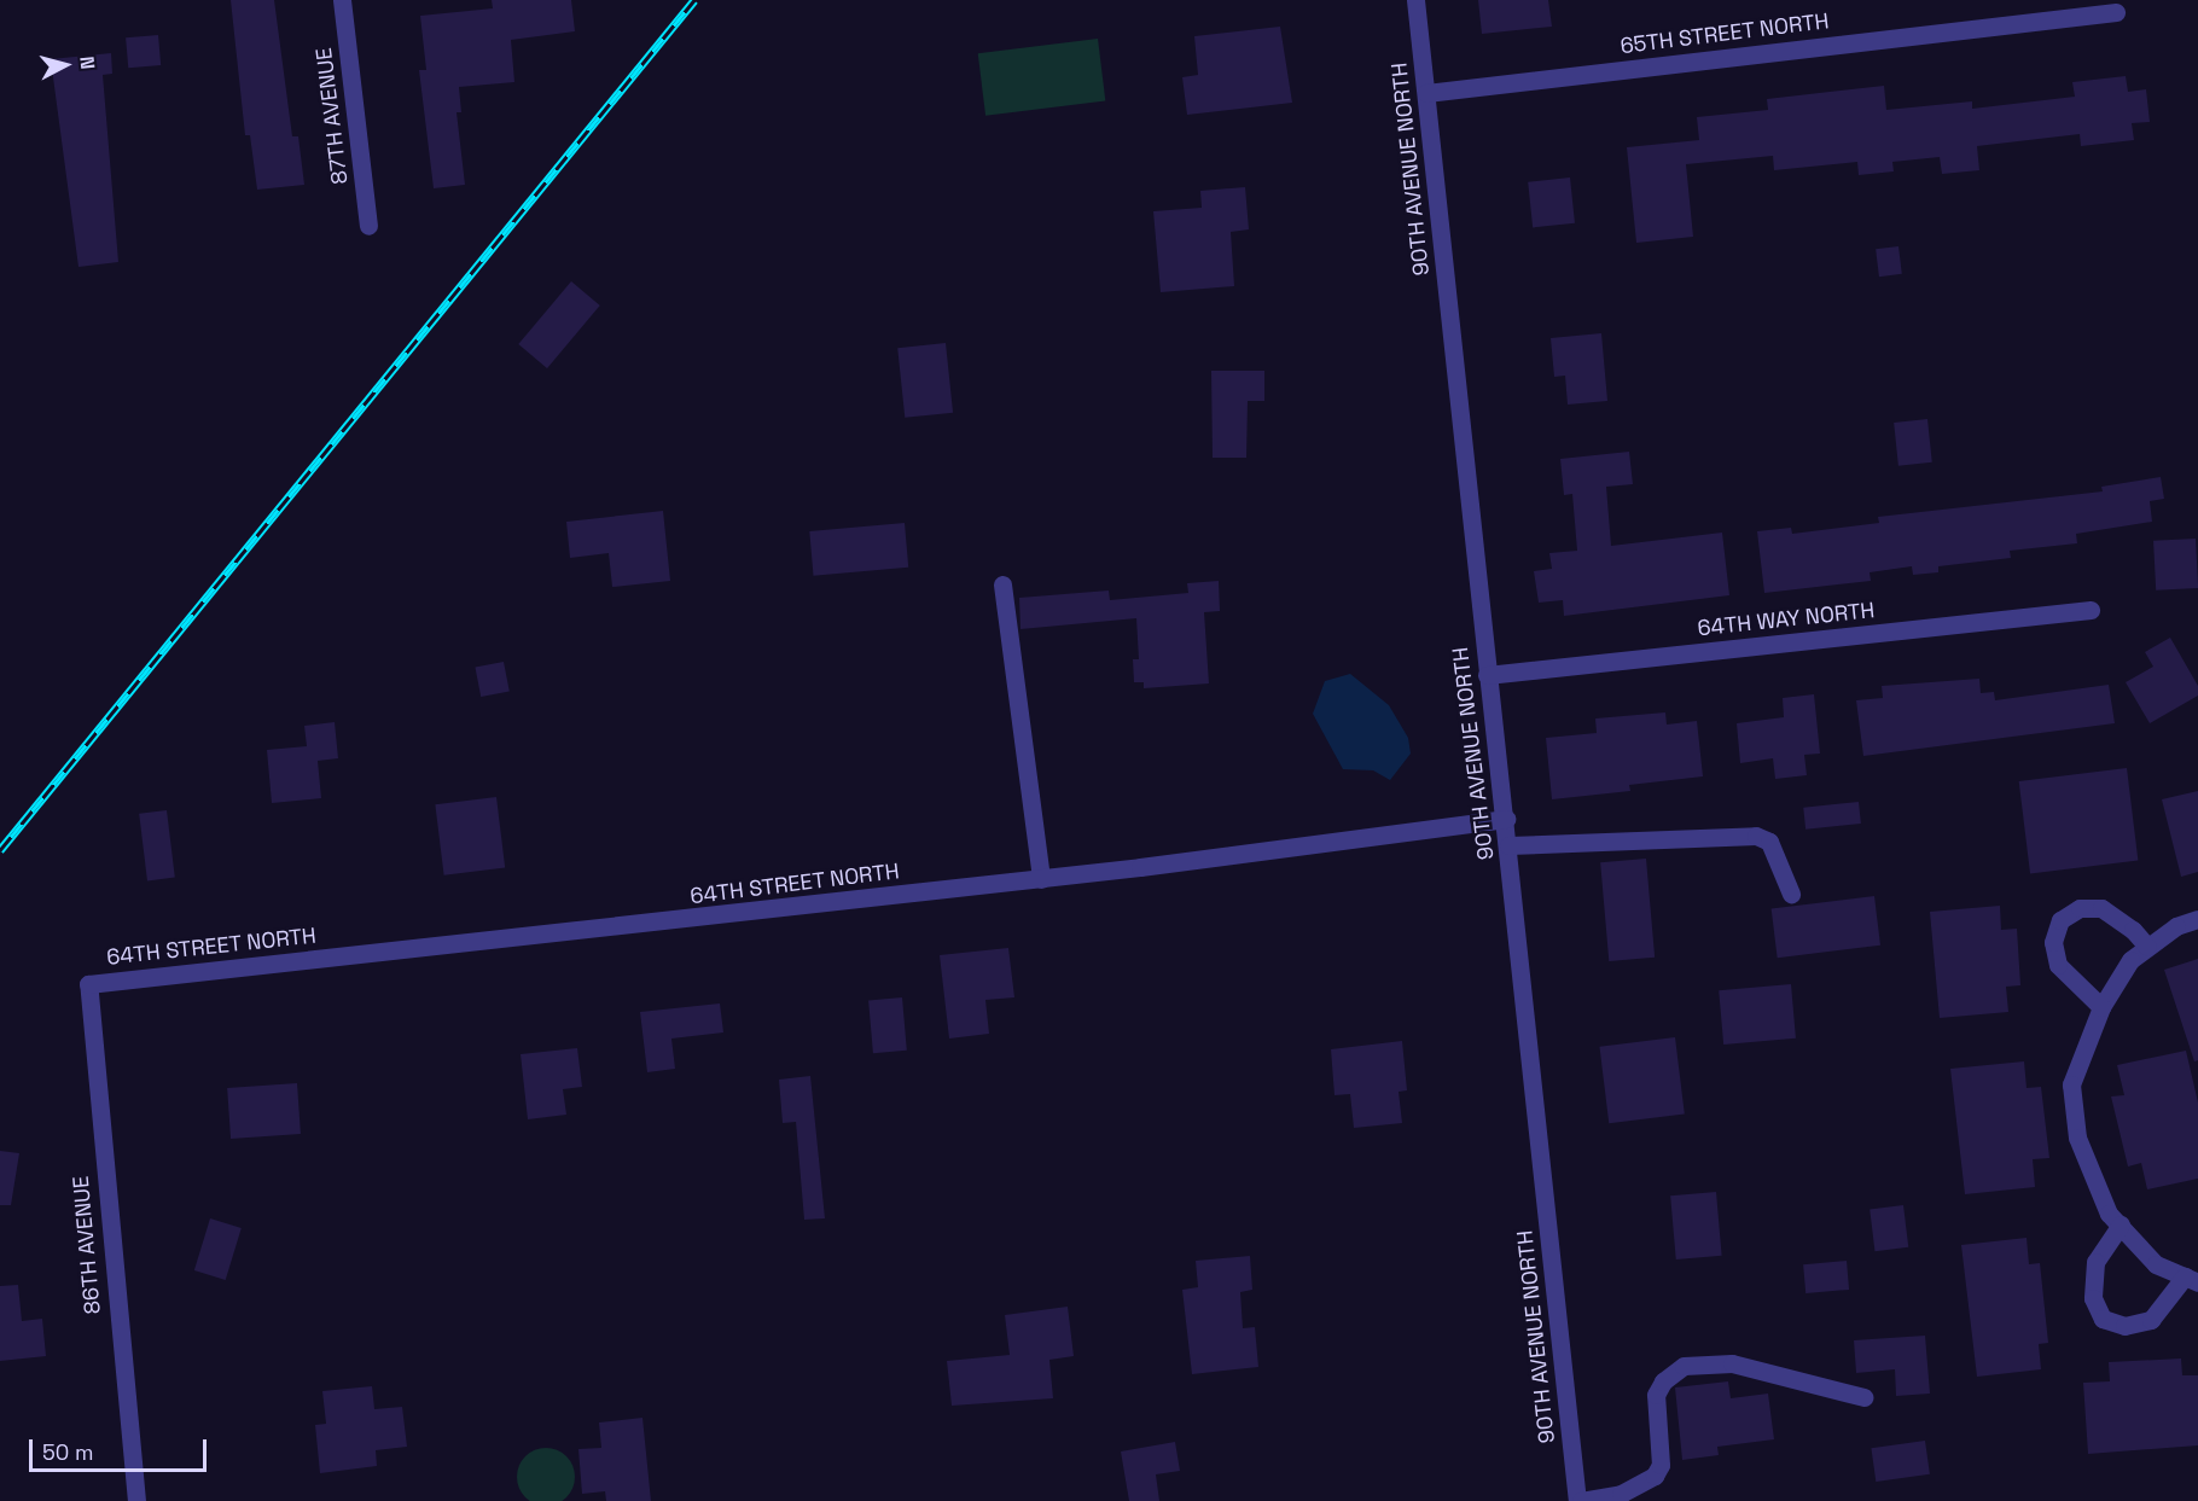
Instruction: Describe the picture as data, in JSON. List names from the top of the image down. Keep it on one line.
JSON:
{"streets":{"street":["65TH STREET NORTH","87TH AVENUE","90TH AVENUE NORTH","64TH WAY NORTH","64TH STREET NORTH","86TH AVENUE"]},"crossings":[["65TH STREET NORTH","90TH AVENUE NORTH"],["90TH AVENUE NORTH","64TH WAY NORTH"],["90TH AVENUE NORTH","64TH STREET NORTH"],["64TH STREET NORTH","86TH AVENUE"]],"scale_bar":"50 m","north":"right"}
